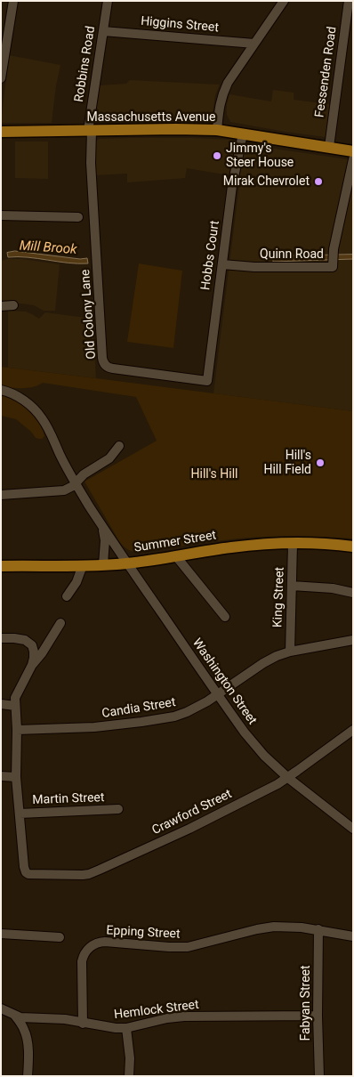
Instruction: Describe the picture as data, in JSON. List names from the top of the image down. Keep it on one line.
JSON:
{"streets":{"main road":["Massachusetts Avenue","Summer Street"],"street":["Higgins Street","Robbins Road","Fessenden Road","Quinn Road","Hobbs Court","Old Colony Lane","King Street","Washington Street","Candia Street","Martin Street","Crawford Street","Epping Street","Fabyan Street","Hemlock Street"]},"crossings":[["Higgins Street","Robbins Road"],["Robbins Road","Massachusetts Avenue"],["Robbins Road","Old Colony Lane"],["Fessenden Road","Massachusetts Avenue"],["Massachusetts Avenue","Hobbs Court"],["Massachusetts Avenue","Old Colony Lane"],["Quinn Road","Hobbs Court"],["Hobbs Court","Old Colony Lane"],["Summer Street","King Street"],["Summer Street","Washington Street"],["King Street","Candia Street"],["Washington Street","Candia Street"],["Washington Street","Crawford Street"],["Martin Street","Crawford Street"],["Epping Street","Fabyan Street"],["Epping Street","Hemlock Street"],["Fabyan Street","Hemlock Street"]],"water":["Mill Brook"],"parks":["Hill's Hill"],"places":["Jimmy's Steer House","Mirak Chevrolet","Hill's Hill Field"]}
